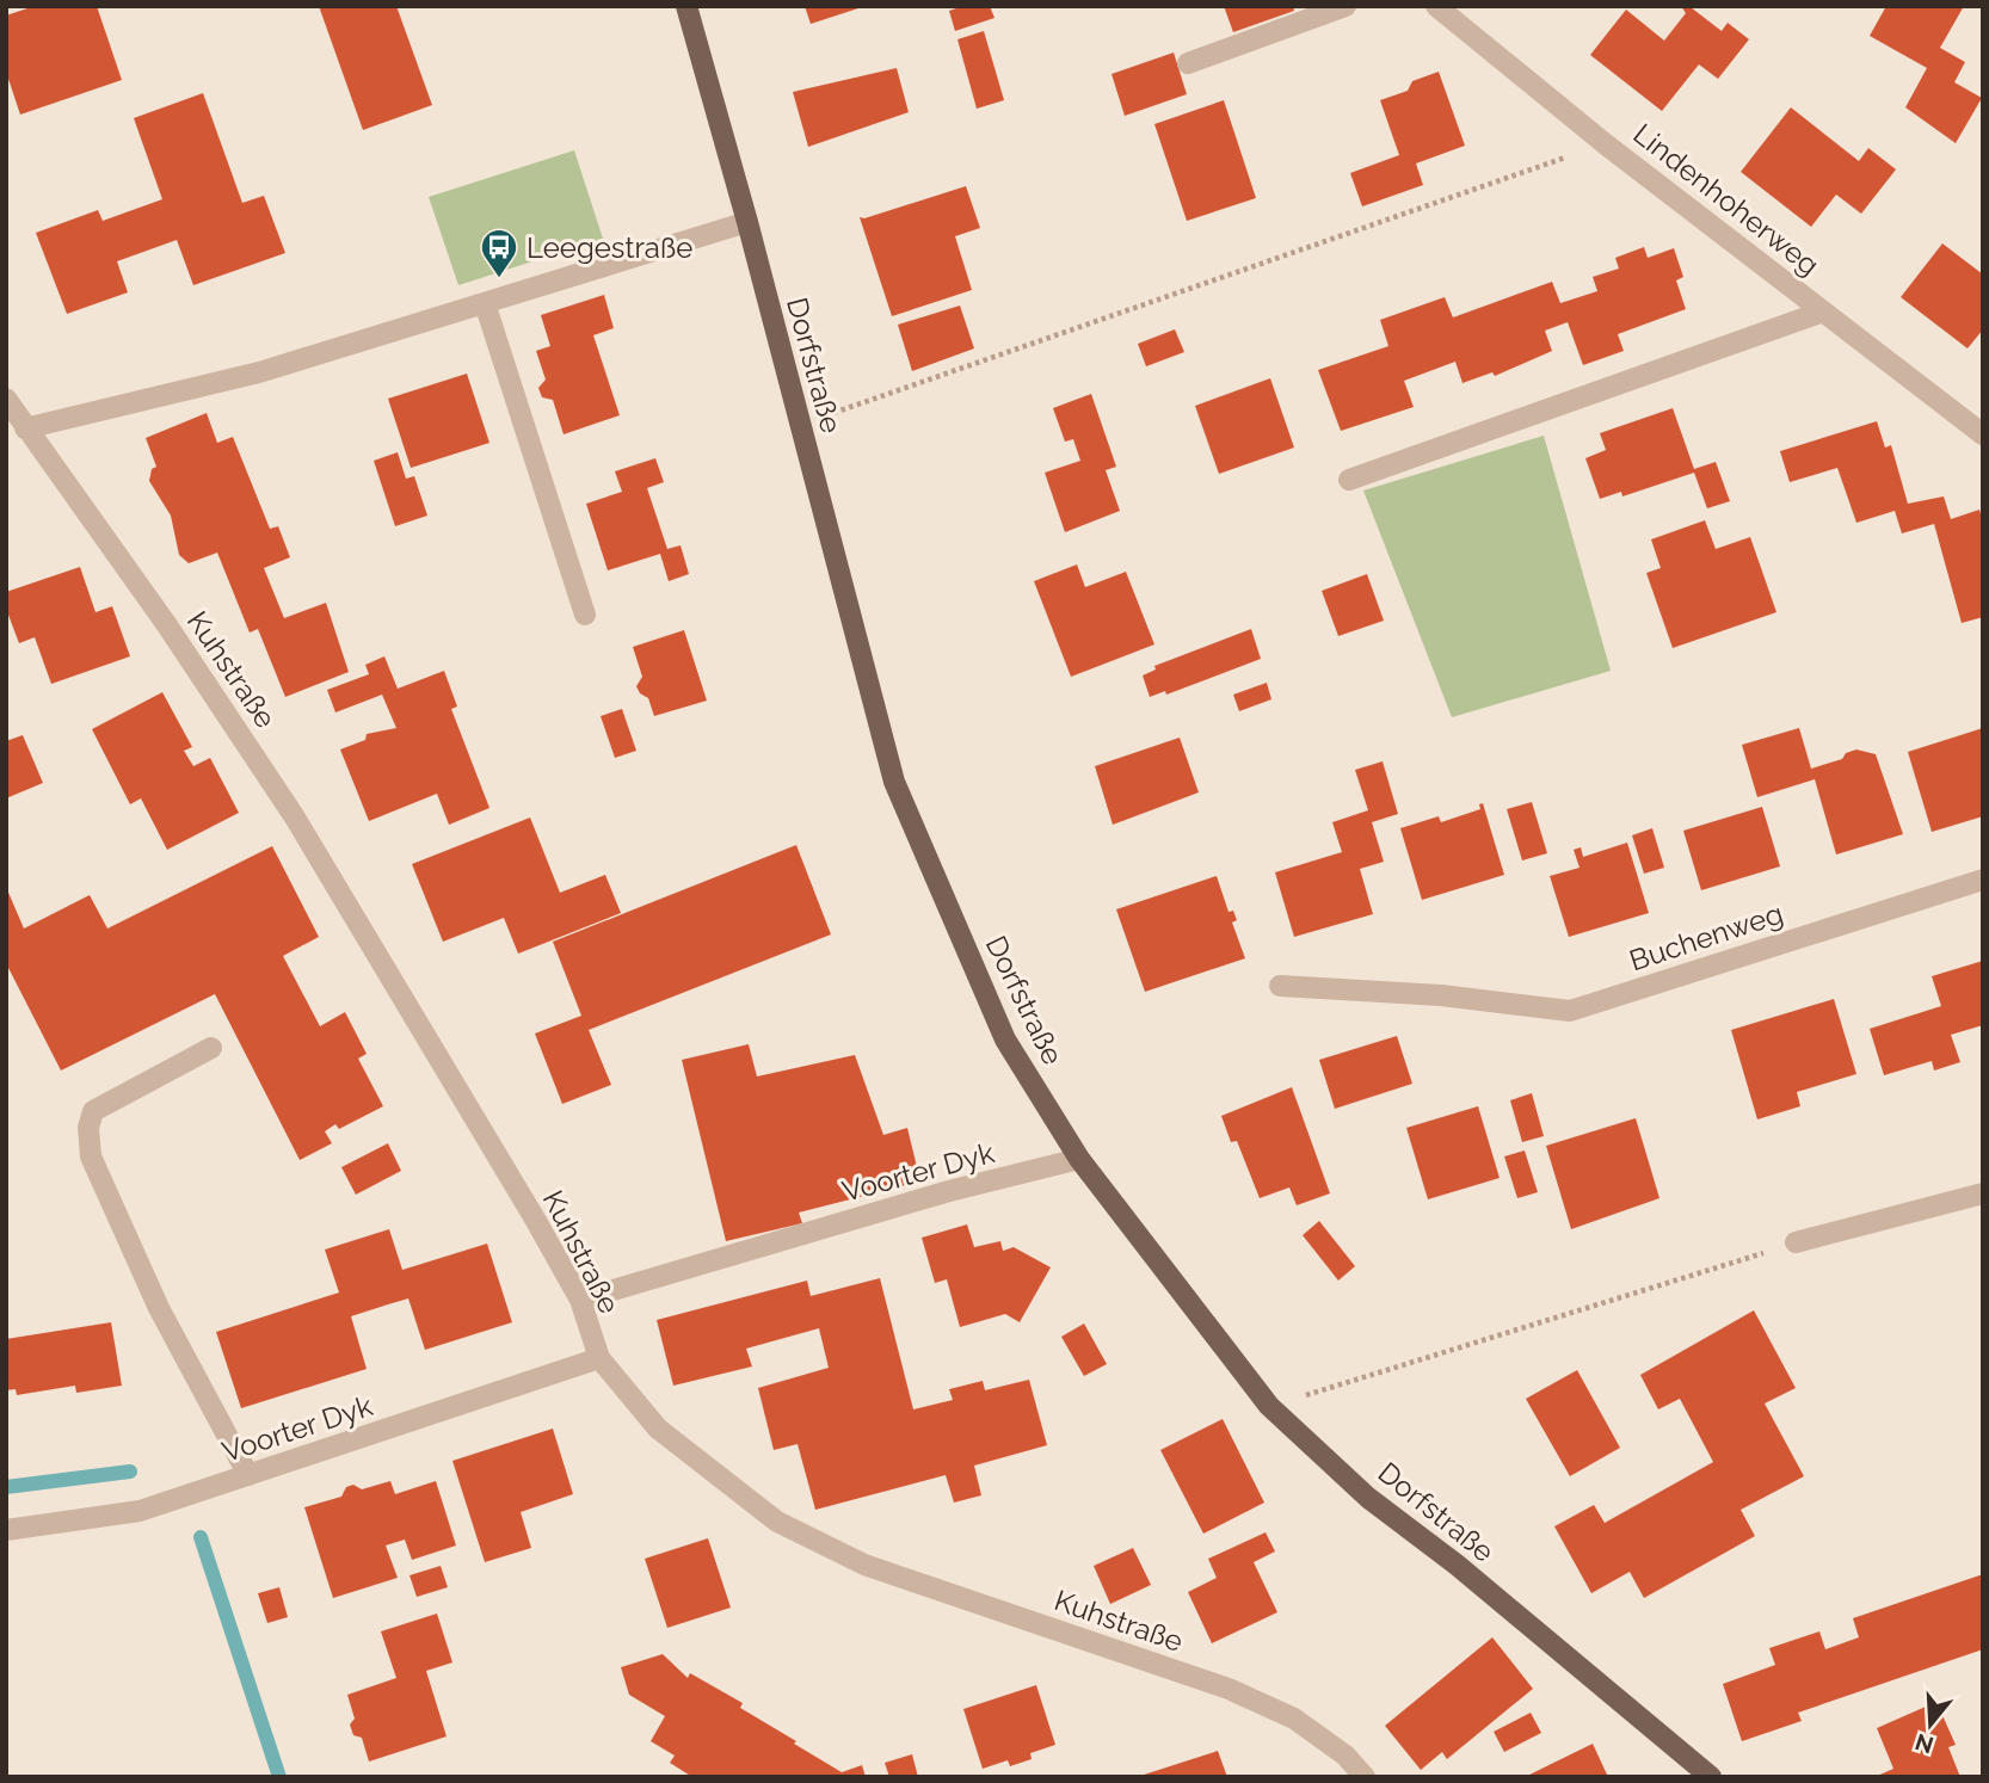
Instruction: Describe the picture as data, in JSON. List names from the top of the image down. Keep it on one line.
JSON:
{"streets":{"main road":["Dorfstraße"],"street":["Lindenhoherweg","Kuhstraße","Buchenweg","Voorter Dyk"]},"crossings":[["Dorfstraße","Voorter Dyk"],["Kuhstraße","Voorter Dyk"]],"places":{"bus stop":["Leegestraße"]},"north":"bottom"}
